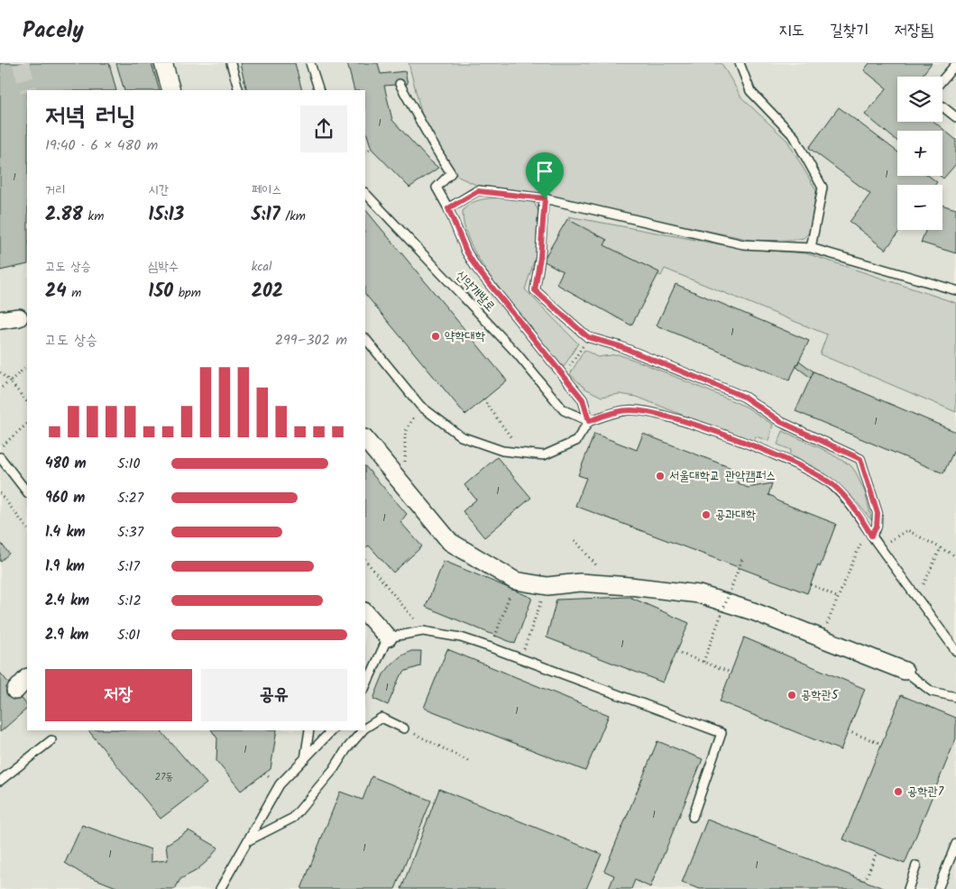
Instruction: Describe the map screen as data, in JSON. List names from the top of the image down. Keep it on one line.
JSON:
{"streets":{"lane":["신약개발로"]},"places":["약학대학","서울대학교 관악캠퍼스","공과대학","공학관5","공학관7"],"house_numbers":["1","1","1","1","1","1","1","1","1","1","1","27동","1","1","1","1"],"page":{"header":"Pacely","nav":["지도","길찾기","저장됨"],"map_buttons":["+","−"],"heading":["저녁 러닝","19:40 · 6 × 480 m"],"stats":[["거리","2.88 km"],["시간","15:13"],["페이스","5:17 /km"],["고도 상승","24 m"],["심박수","150 bpm"],["kcal","202"]],"chart":["고도 상승","299–302 m"],"list":[{"name":"480 m","note":"5:10"},{"name":"960 m","note":"5:27"},{"name":"1.4 km","note":"5:37"},{"name":"1.9 km","note":"5:17"},{"name":"2.4 km","note":"5:12"},{"name":"2.9 km","note":"5:01"}],"buttons":["저장","공유"]}}
